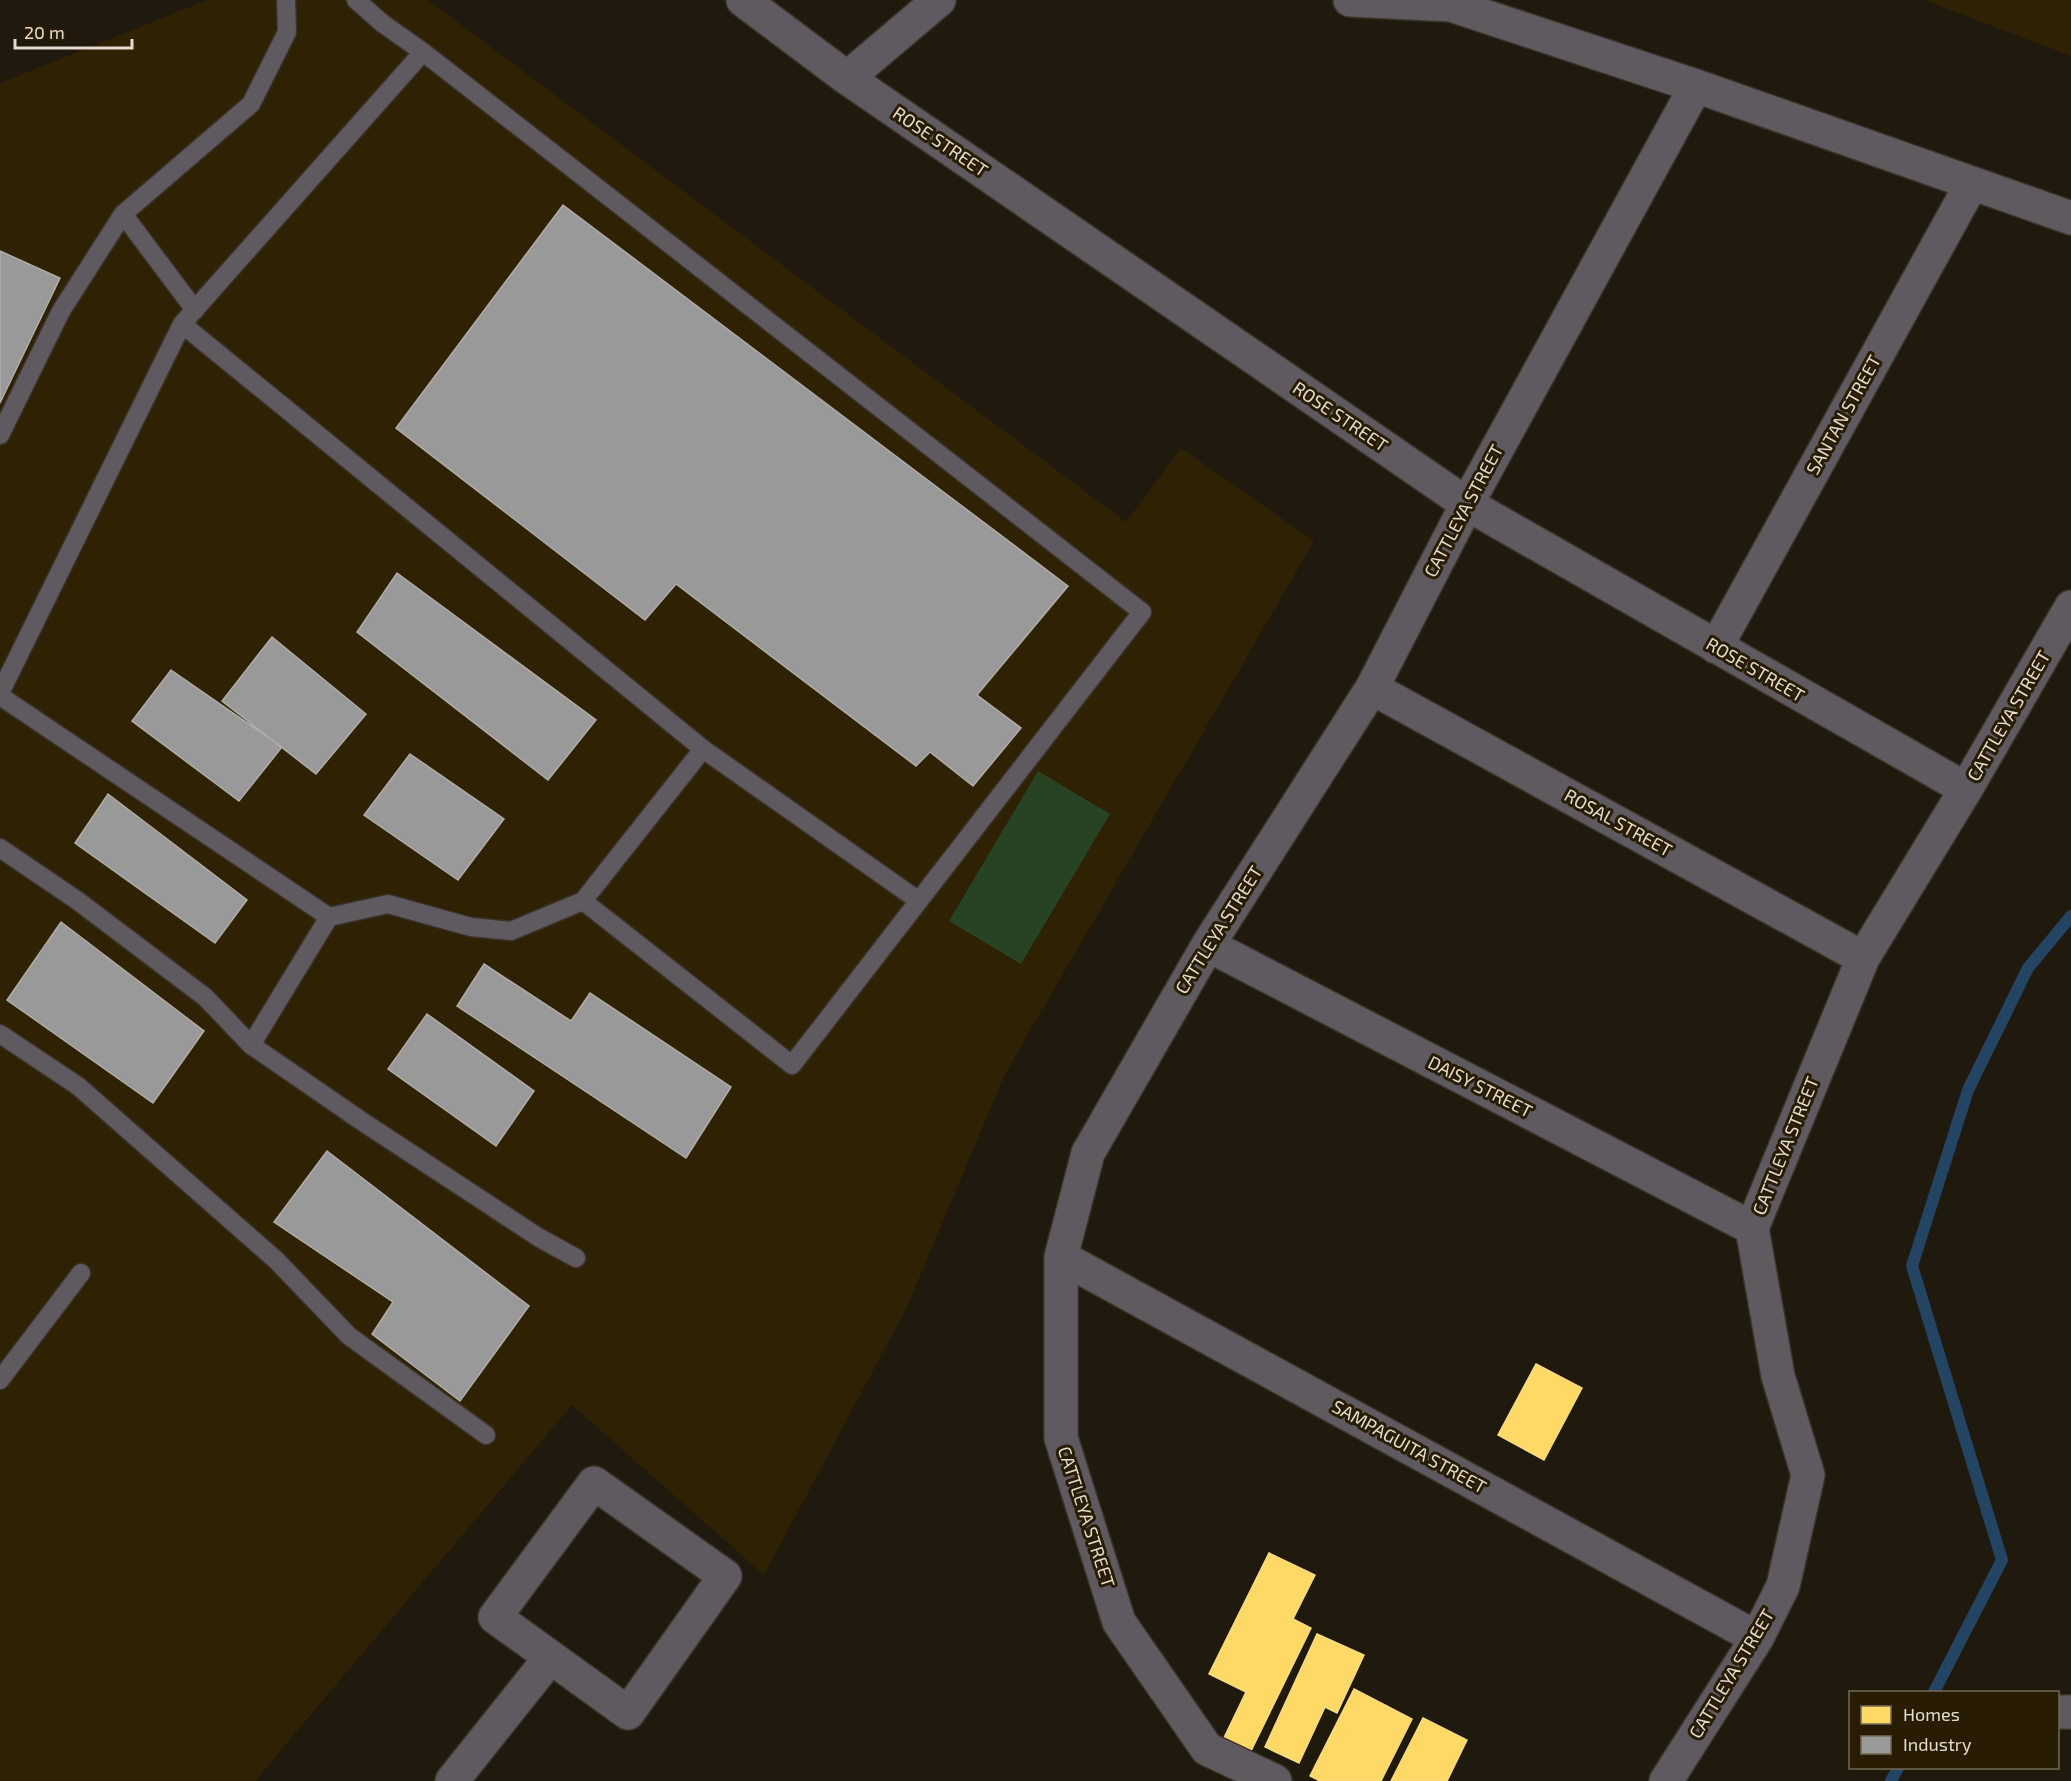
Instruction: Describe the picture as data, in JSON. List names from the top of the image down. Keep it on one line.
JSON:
{"streets":{"street":["ROSE STREET","SANTAN STREET","CATTLEYA STREET","ROSAL STREET","DAISY STREET","SAMPAGUITA STREET"]},"crossings":[["ROSE STREET","SANTAN STREET"],["ROSE STREET","CATTLEYA STREET"],["CATTLEYA STREET","ROSAL STREET"],["CATTLEYA STREET","DAISY STREET"],["CATTLEYA STREET","SAMPAGUITA STREET"]],"legend":["Homes","Industry"],"scale_bar":"20 m"}
